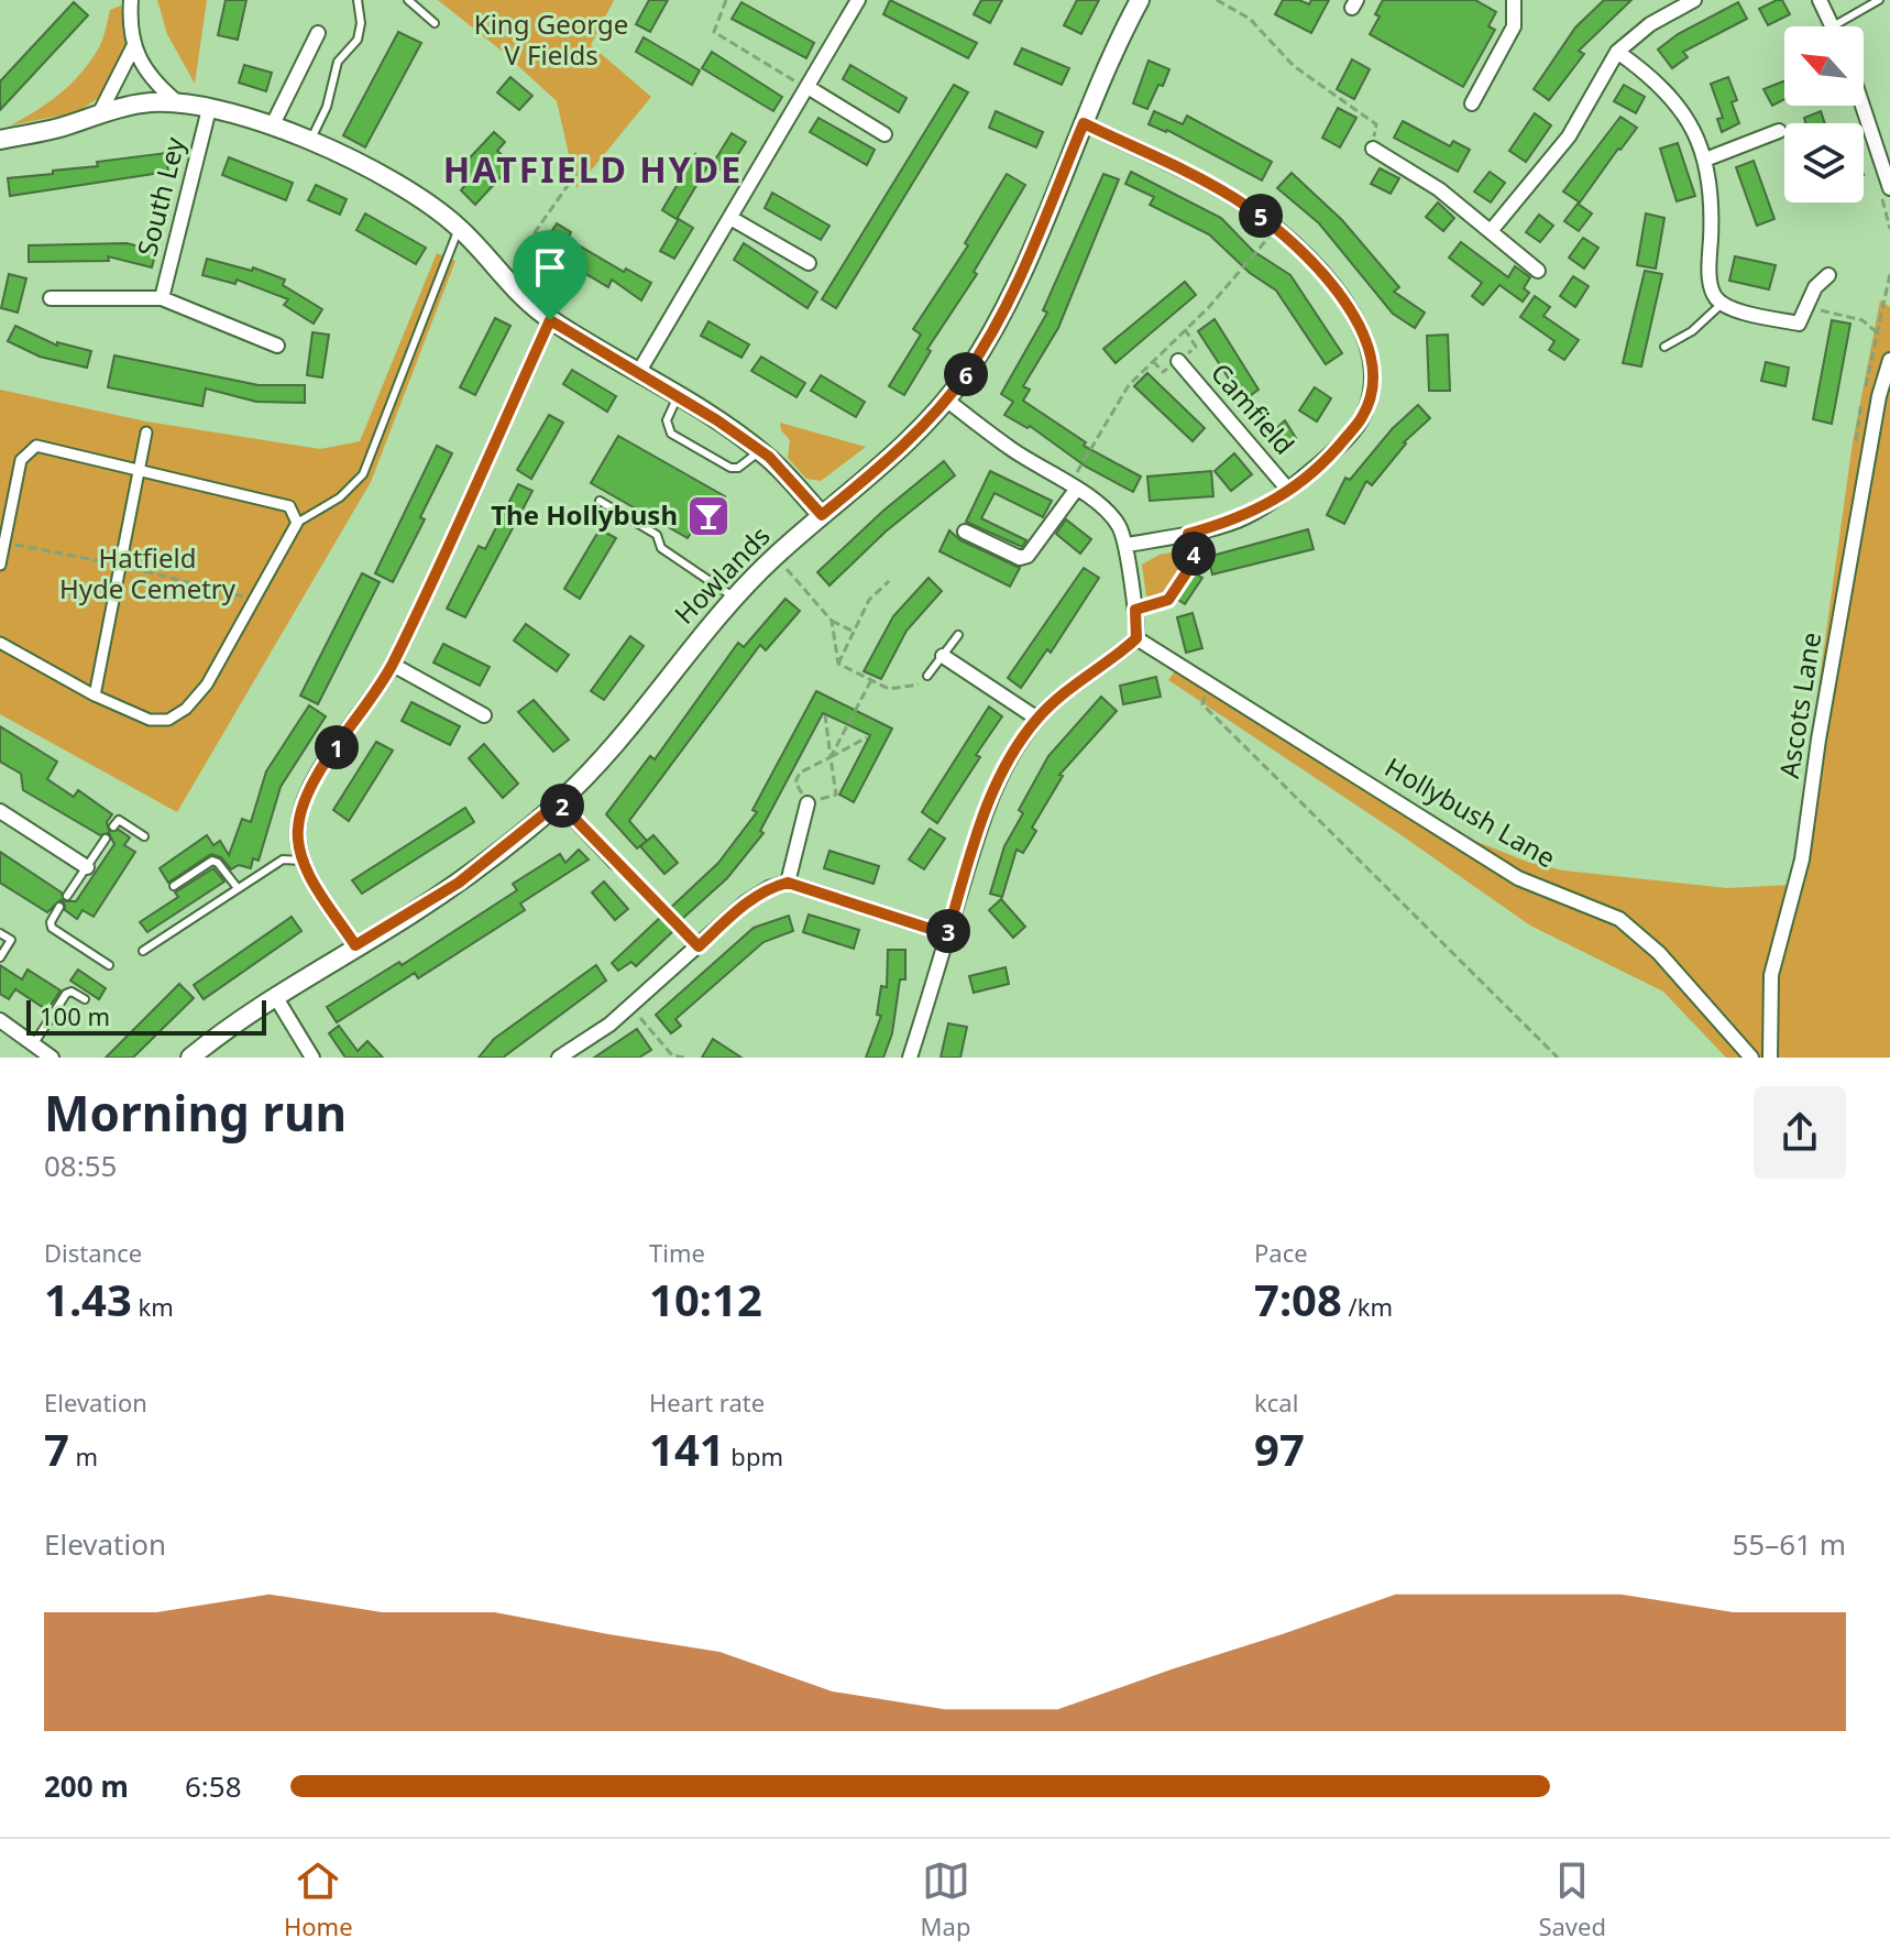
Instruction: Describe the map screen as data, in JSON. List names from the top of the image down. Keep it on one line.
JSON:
{"streets":{"street":["South Ley","Camfield","Howlands","Ascots Lane","Hollybush Lane"]},"districts":["HATFIELD HYDE"],"parks":["King George V Fields","Hatfield Hyde Cemetry"],"places":{"bar":["The Hollybush"]},"scale_bar":"100 m","north":"top left","page":{"pins":["5","6","4","1","2","3"],"scale":"100 m","heading":["Morning run","08:55"],"stats":[["Distance","1.43 km"],["Time","10:12"],["Pace","7:08 /km"],["Elevation","7 m"],["Heart rate","141 bpm"],["kcal","97"]],"chart":["Elevation","55–61 m"],"list":[{"name":"200 m","note":"6:58"}],"tabs":["Home","Map","Saved"]}}
